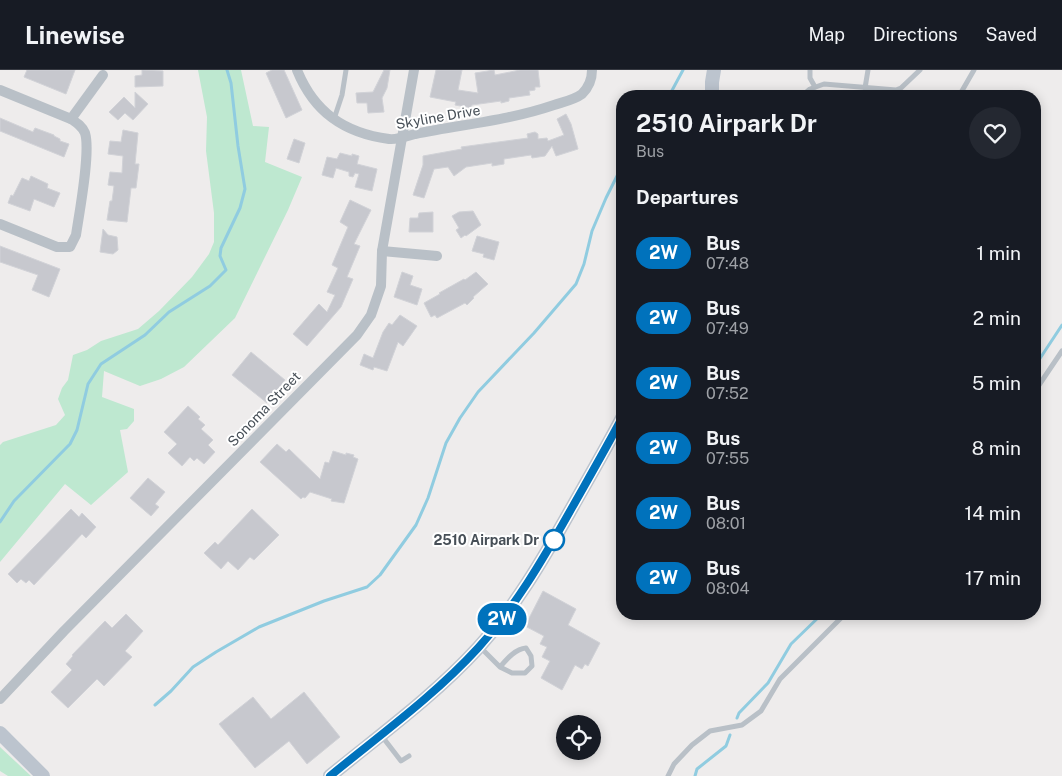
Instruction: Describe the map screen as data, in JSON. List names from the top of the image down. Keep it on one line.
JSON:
{"streets":{"street":["Skyline Drive","Sonoma Street"]},"crossings":[["Skyline Drive","Sonoma Street"]],"places":["2510 Airpark Dr"],"lines":["bus line 2W"],"page":{"header":"Linewise","nav":["Map","Directions","Saved"],"on_map":"2W","heading":[["2510 Airpark Dr","Bus"],"Departures"],"list":[{"mark":"2W","name":"Bus","note":"07:48","value":"1 min"},{"mark":"2W","name":"Bus","note":"07:49","value":"2 min"},{"mark":"2W","name":"Bus","note":"07:52","value":"5 min"},{"mark":"2W","name":"Bus","note":"07:55","value":"8 min"},{"mark":"2W","name":"Bus","note":"08:01","value":"14 min"},{"mark":"2W","name":"Bus","note":"08:04","value":"17 min"}]}}
